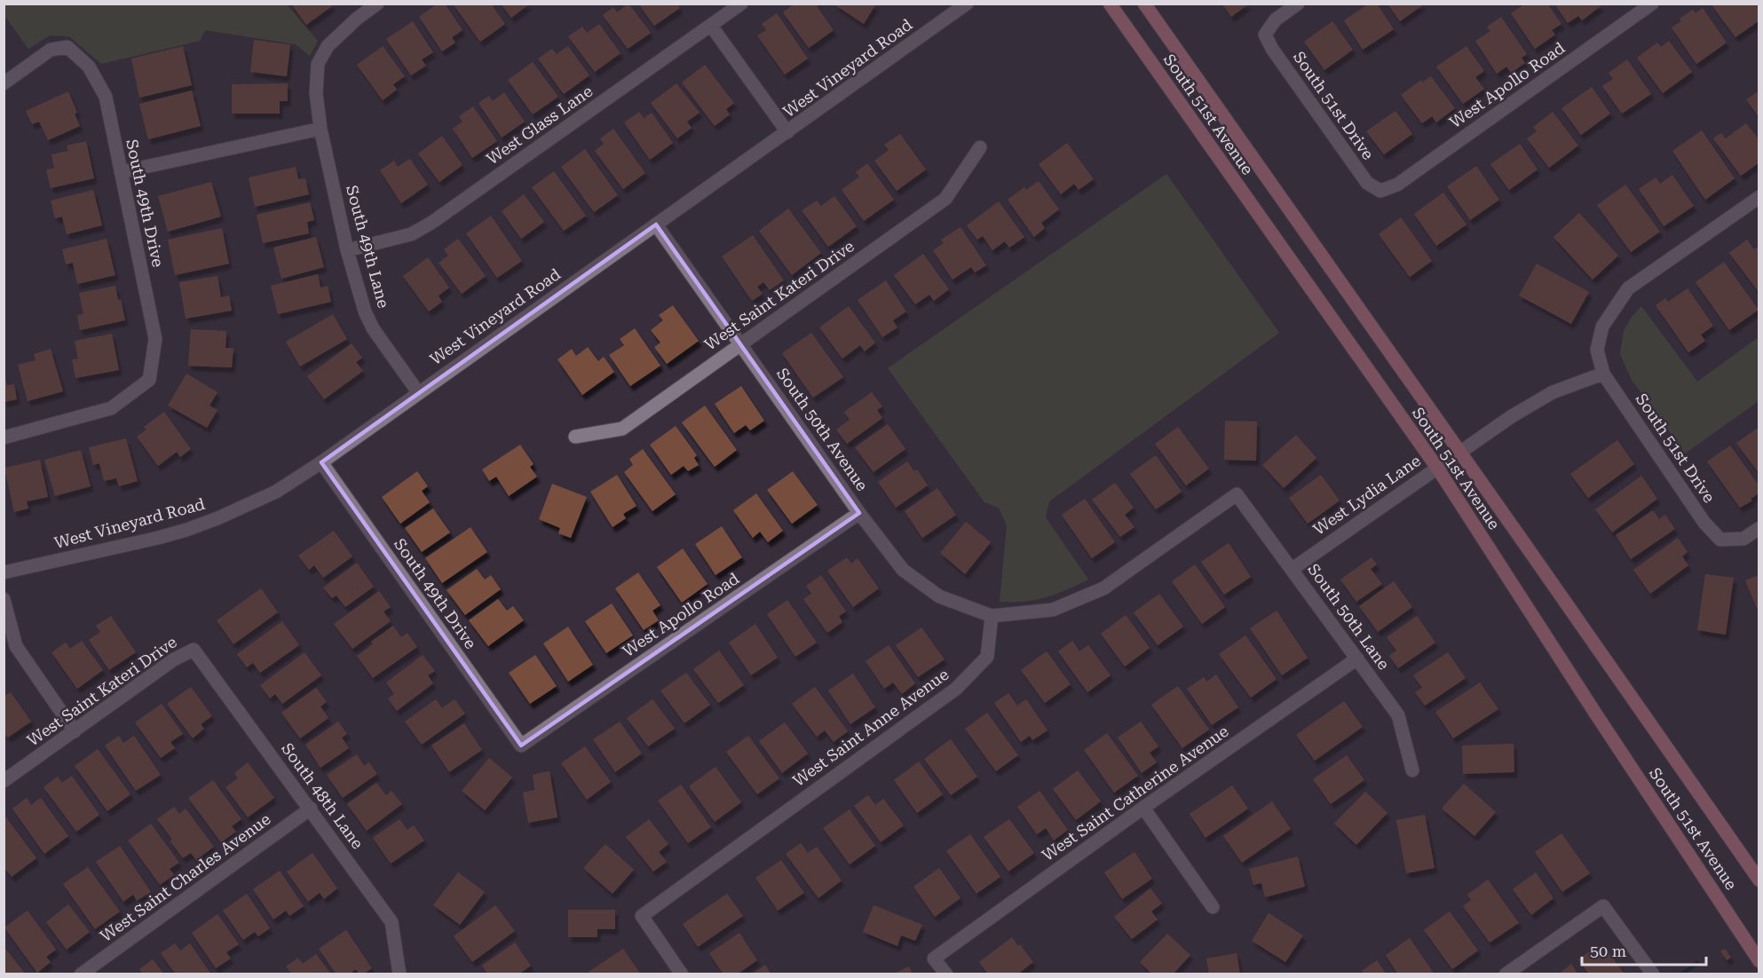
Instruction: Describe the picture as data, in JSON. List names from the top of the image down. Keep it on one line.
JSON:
{"streets":{"main road":["South 51st Avenue"],"street":["West Vineyard Road","West Apollo Road","South 51st Drive","West Glass Lane","South 49th Drive","South 49th Lane","West Saint Kateri Drive","South 50th Avenue","West Lydia Lane","South 50th Lane","West Saint Anne Avenue","West Saint Catherine Avenue","South 48th Lane","West Saint Charles Avenue"]},"crossings":[["West Vineyard Road","South 49th Drive"],["West Vineyard Road","South 49th Lane"],["West Vineyard Road","South 50th Avenue"],["West Apollo Road","South 51st Drive"],["West Apollo Road","South 49th Drive"],["West Apollo Road","South 50th Avenue"],["South 51st Drive","West Lydia Lane"],["South 51st Avenue","West Lydia Lane"],["West Glass Lane","South 49th Lane"],["West Saint Kateri Drive","South 50th Avenue"],["West Saint Kateri Drive","South 48th Lane"],["South 50th Avenue","South 50th Lane"],["South 50th Avenue","West Saint Anne Avenue"],["West Lydia Lane","South 50th Lane"],["South 50th Lane","West Saint Anne Avenue"],["South 50th Lane","West Saint Catherine Avenue"],["South 48th Lane","West Saint Charles Avenue"]],"scale_bar":"50 m"}
